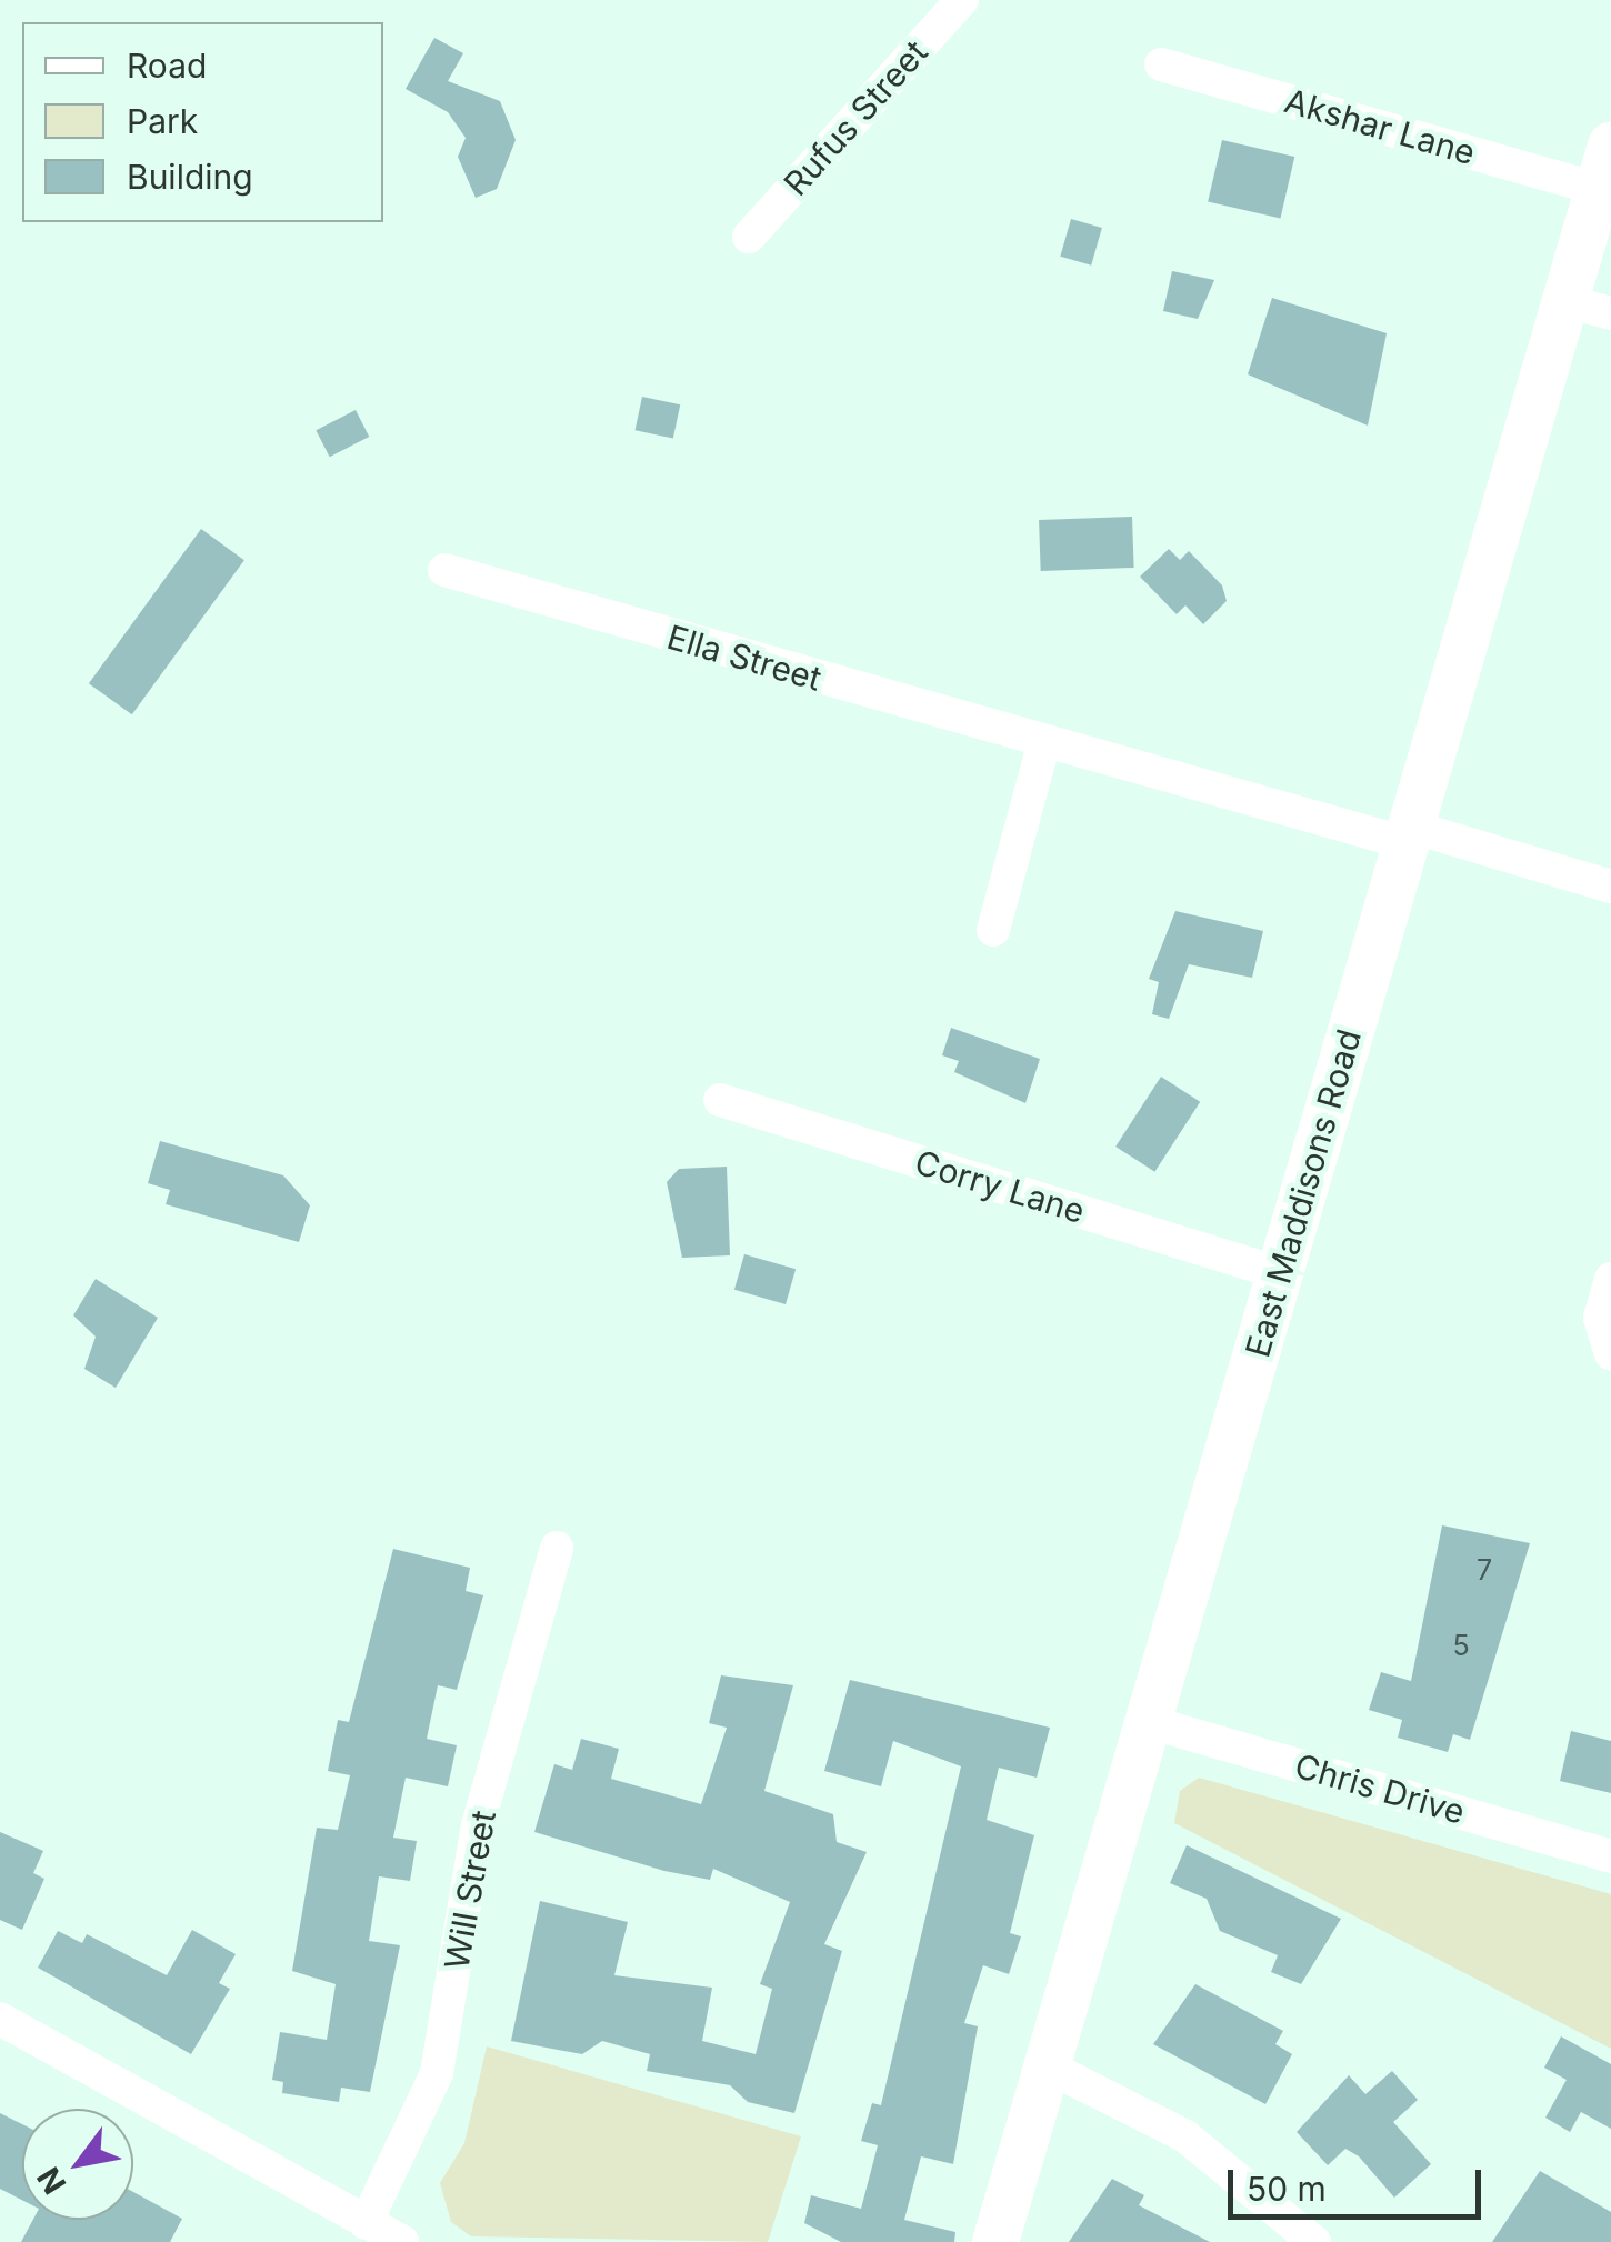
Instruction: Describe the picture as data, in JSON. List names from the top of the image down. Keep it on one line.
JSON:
{"streets":{"street":["Rufus Street","Akshar Lane","Ella Street","Corry Lane","East Maddisons Road","Chris Drive","Will Street"]},"crossings":[["Akshar Lane","East Maddisons Road"],["Ella Street","East Maddisons Road"],["Corry Lane","East Maddisons Road"],["East Maddisons Road","Chris Drive"]],"house_numbers":["7","5"],"legend":["Road","Park","Building"],"scale_bar":"50 m","north":"bottom left"}
